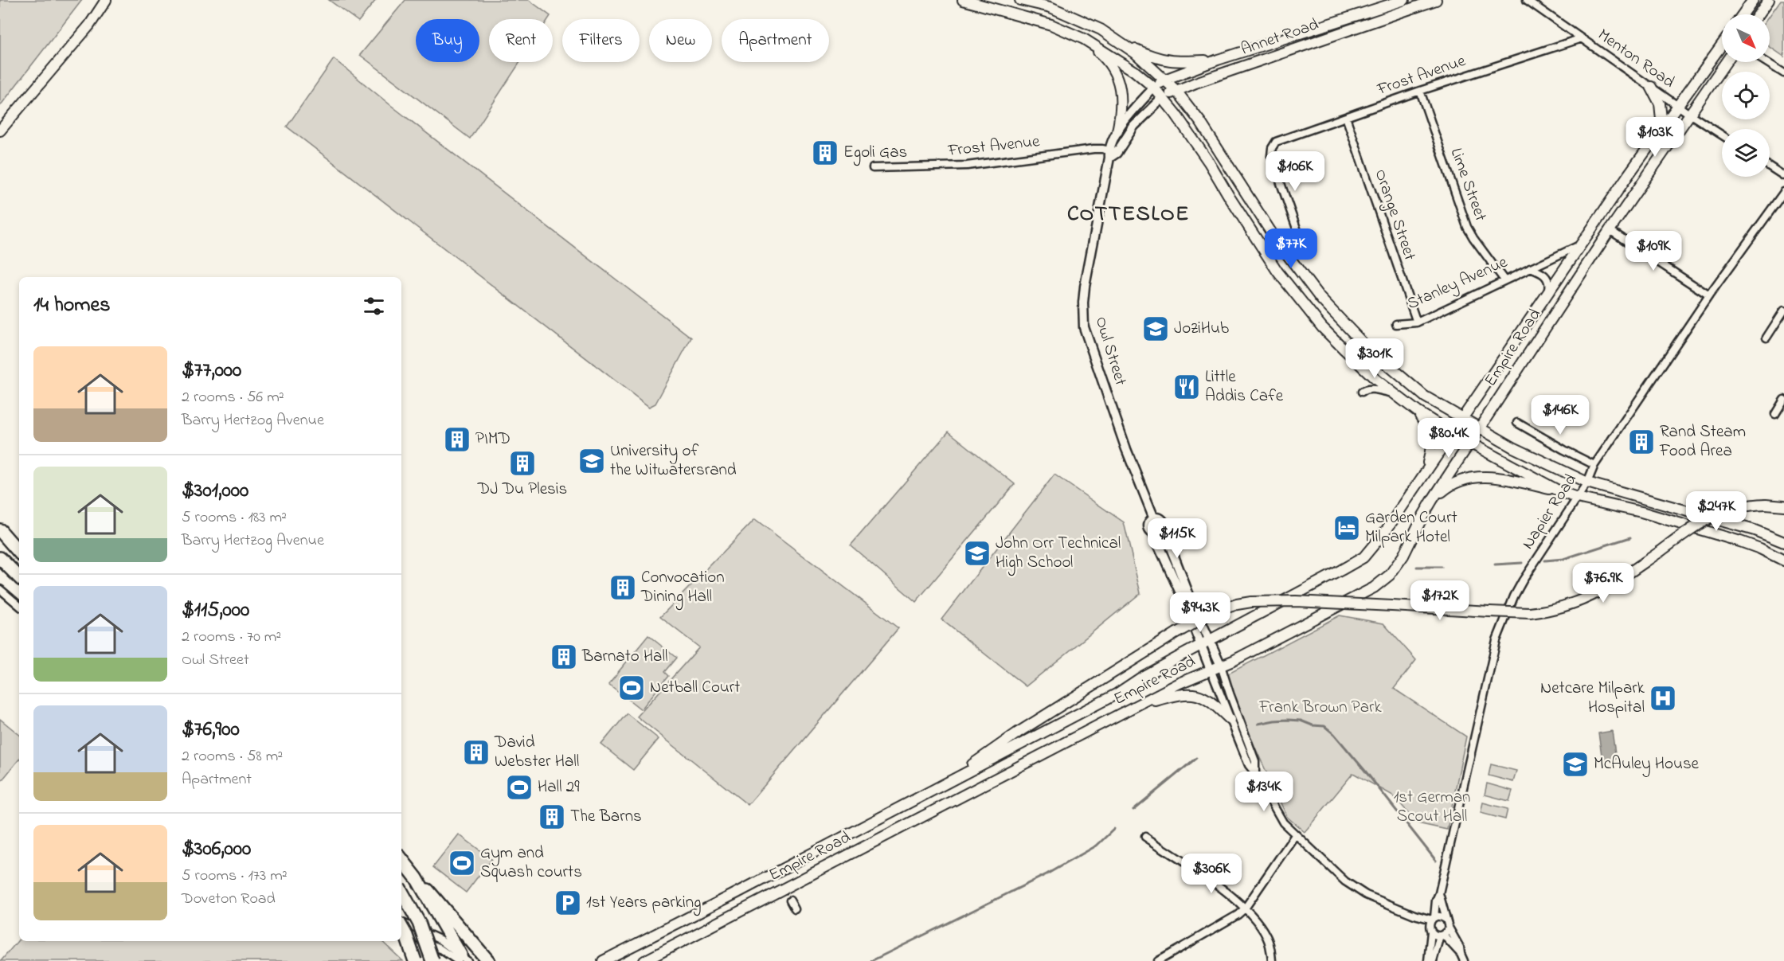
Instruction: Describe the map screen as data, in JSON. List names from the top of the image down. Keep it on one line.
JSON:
{"streets":{"main road":["Annet Road","Empire Road"],"street":["Menton Road","Frost Avenue","Lime Street","Orange Street","Stanley Avenue","Owl Street","Napier Road"]},"crossings":[["Annet Road","Owl Street"],["Menton Road","Frost Avenue"],["Frost Avenue","Lime Street"],["Frost Avenue","Orange Street"],["Frost Avenue","Owl Street"],["Lime Street","Stanley Avenue"],["Orange Street","Stanley Avenue"],["Stanley Avenue","Empire Road"]],"districts":["COTTESLOE"],"parks":["Frank Brown Park","1st German Scout Hall"],"places":{"building":["Egoli Gas","PIMD","Rand Steam Food Area","DJ Du Plesis","Convocation Dining Hall","Barnato Hall","David Webster Hall","The Barns"],"school or university":["JoziHub","University of the Witwatersrand","John Orr Technical High School","McAuley House"],"restaurant":["Little Addis Cafe"],"hotel":["Garden Court Milpark Hotel"],"sports":["Netball Court","Hall 29","Gym and Squash courts"],"hospital":["Netcare Milpark Hospital"],"parking":["1st Years parking"]},"north":"bottom right","page":{"chip":["Buy","Rent","Filters","New","Apartment"],"price":["$103K","$106K","$77K","$109K","$301K","$146K","$80.4K","$247K","$115K","$76.9K","$172K","$94.3K","$134K","$306K"],"heading":"14 homes","list":[{"name":"$77,000","note":"2 rooms · 56 m² · Barry Hertzog Avenue"},{"name":"$301,000","note":"5 rooms · 183 m² · Barry Hertzog Avenue"},{"name":"$115,000","note":"2 rooms · 70 m² · Owl Street"},{"name":"$76,900","note":"2 rooms · 58 m² · Apartment"},{"name":"$306,000","note":"5 rooms · 173 m² · Doveton Road"}]}}
